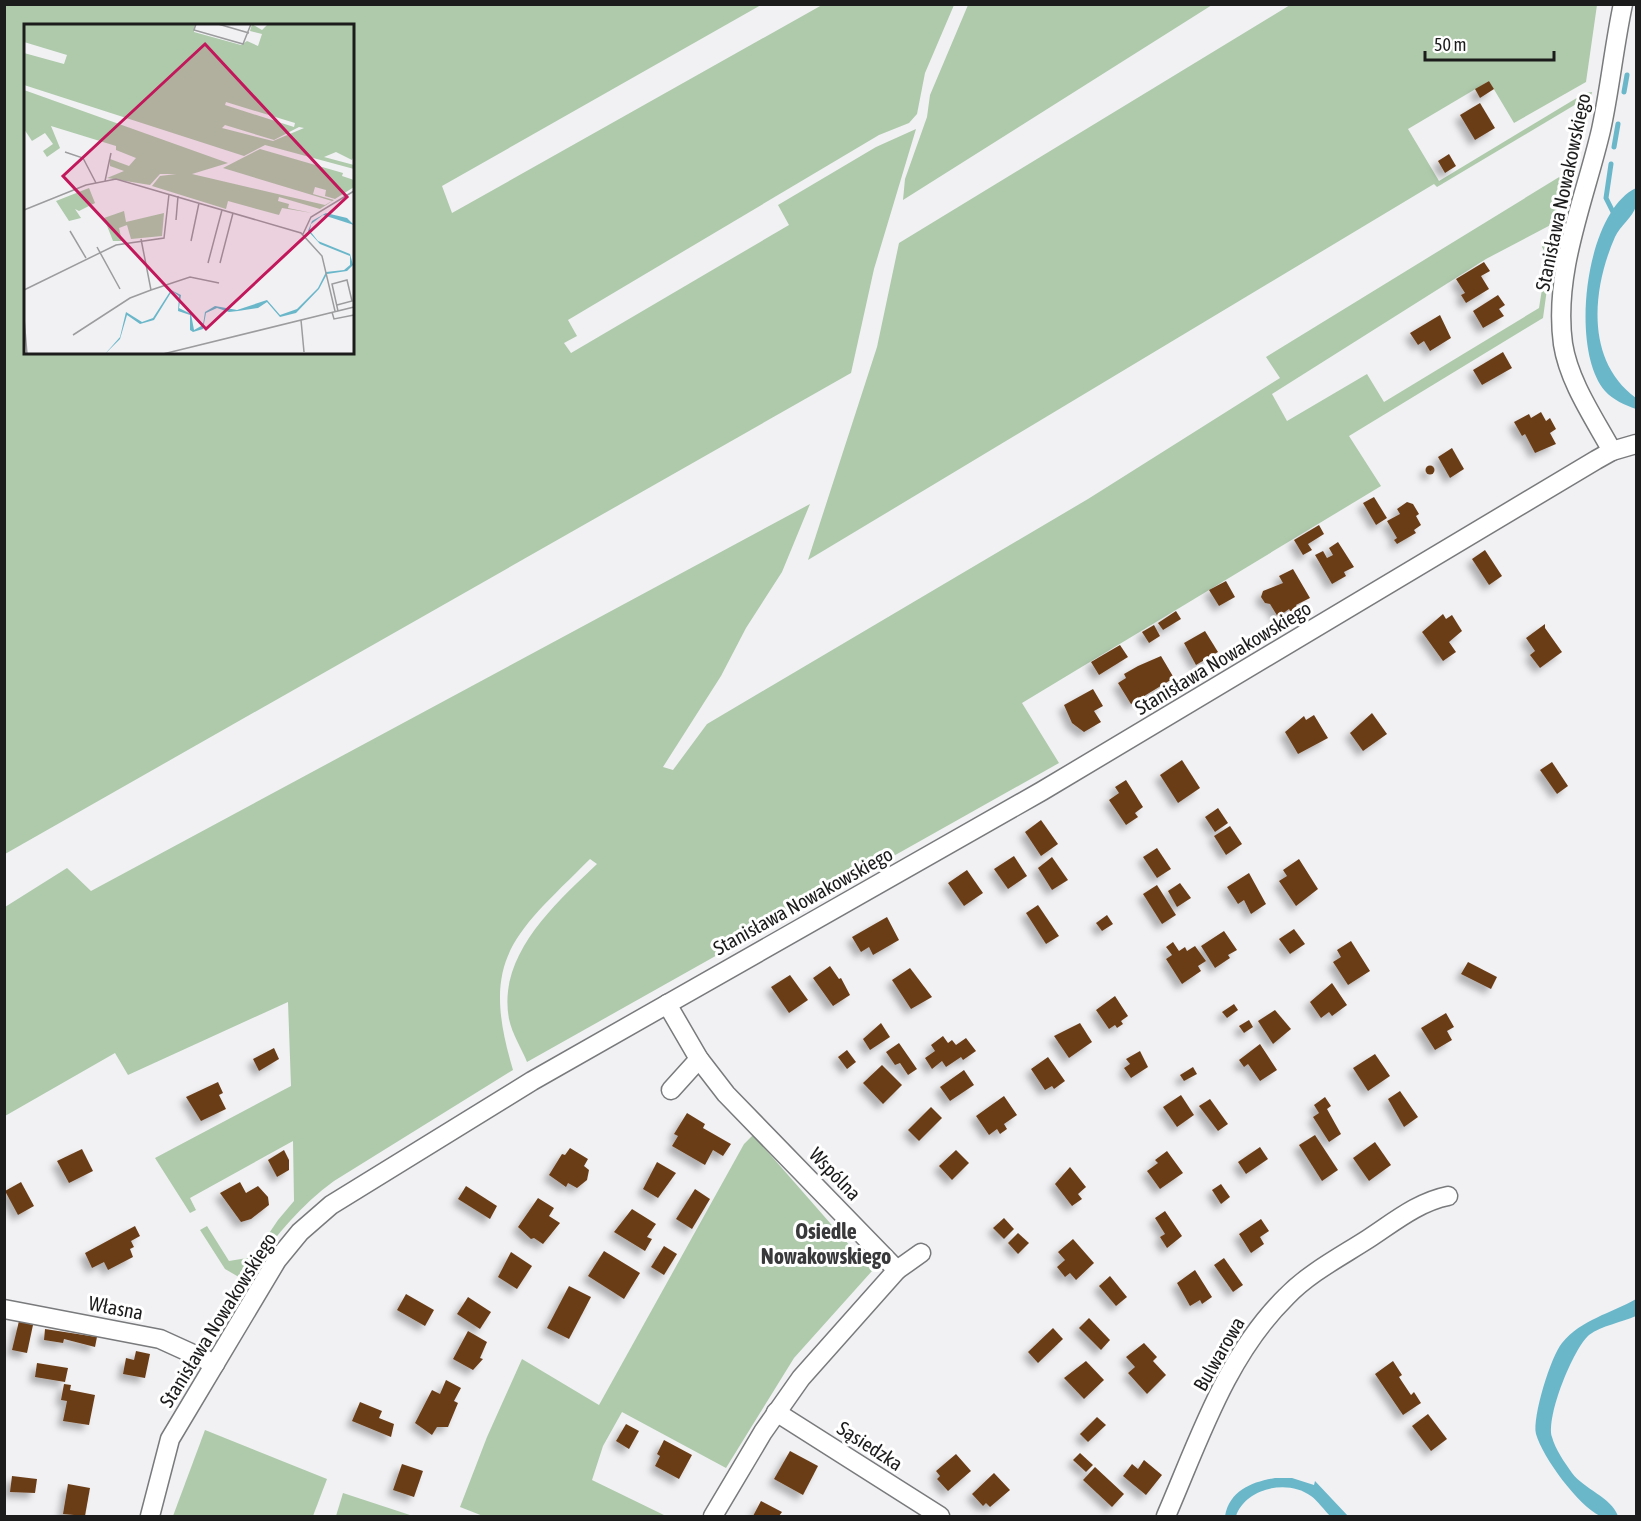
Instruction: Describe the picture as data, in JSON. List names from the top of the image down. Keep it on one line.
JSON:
{"streets":{"street":["Stanisława Nowakowskiego","Wspólna","Własna","Bulwarowa","Sąsiedzka"]},"crossings":[["Stanisława Nowakowskiego","Wspólna"],["Stanisława Nowakowskiego","Własna"]],"districts":["Osiedle Nowakowskiego"],"scale_bar":"50 m"}
